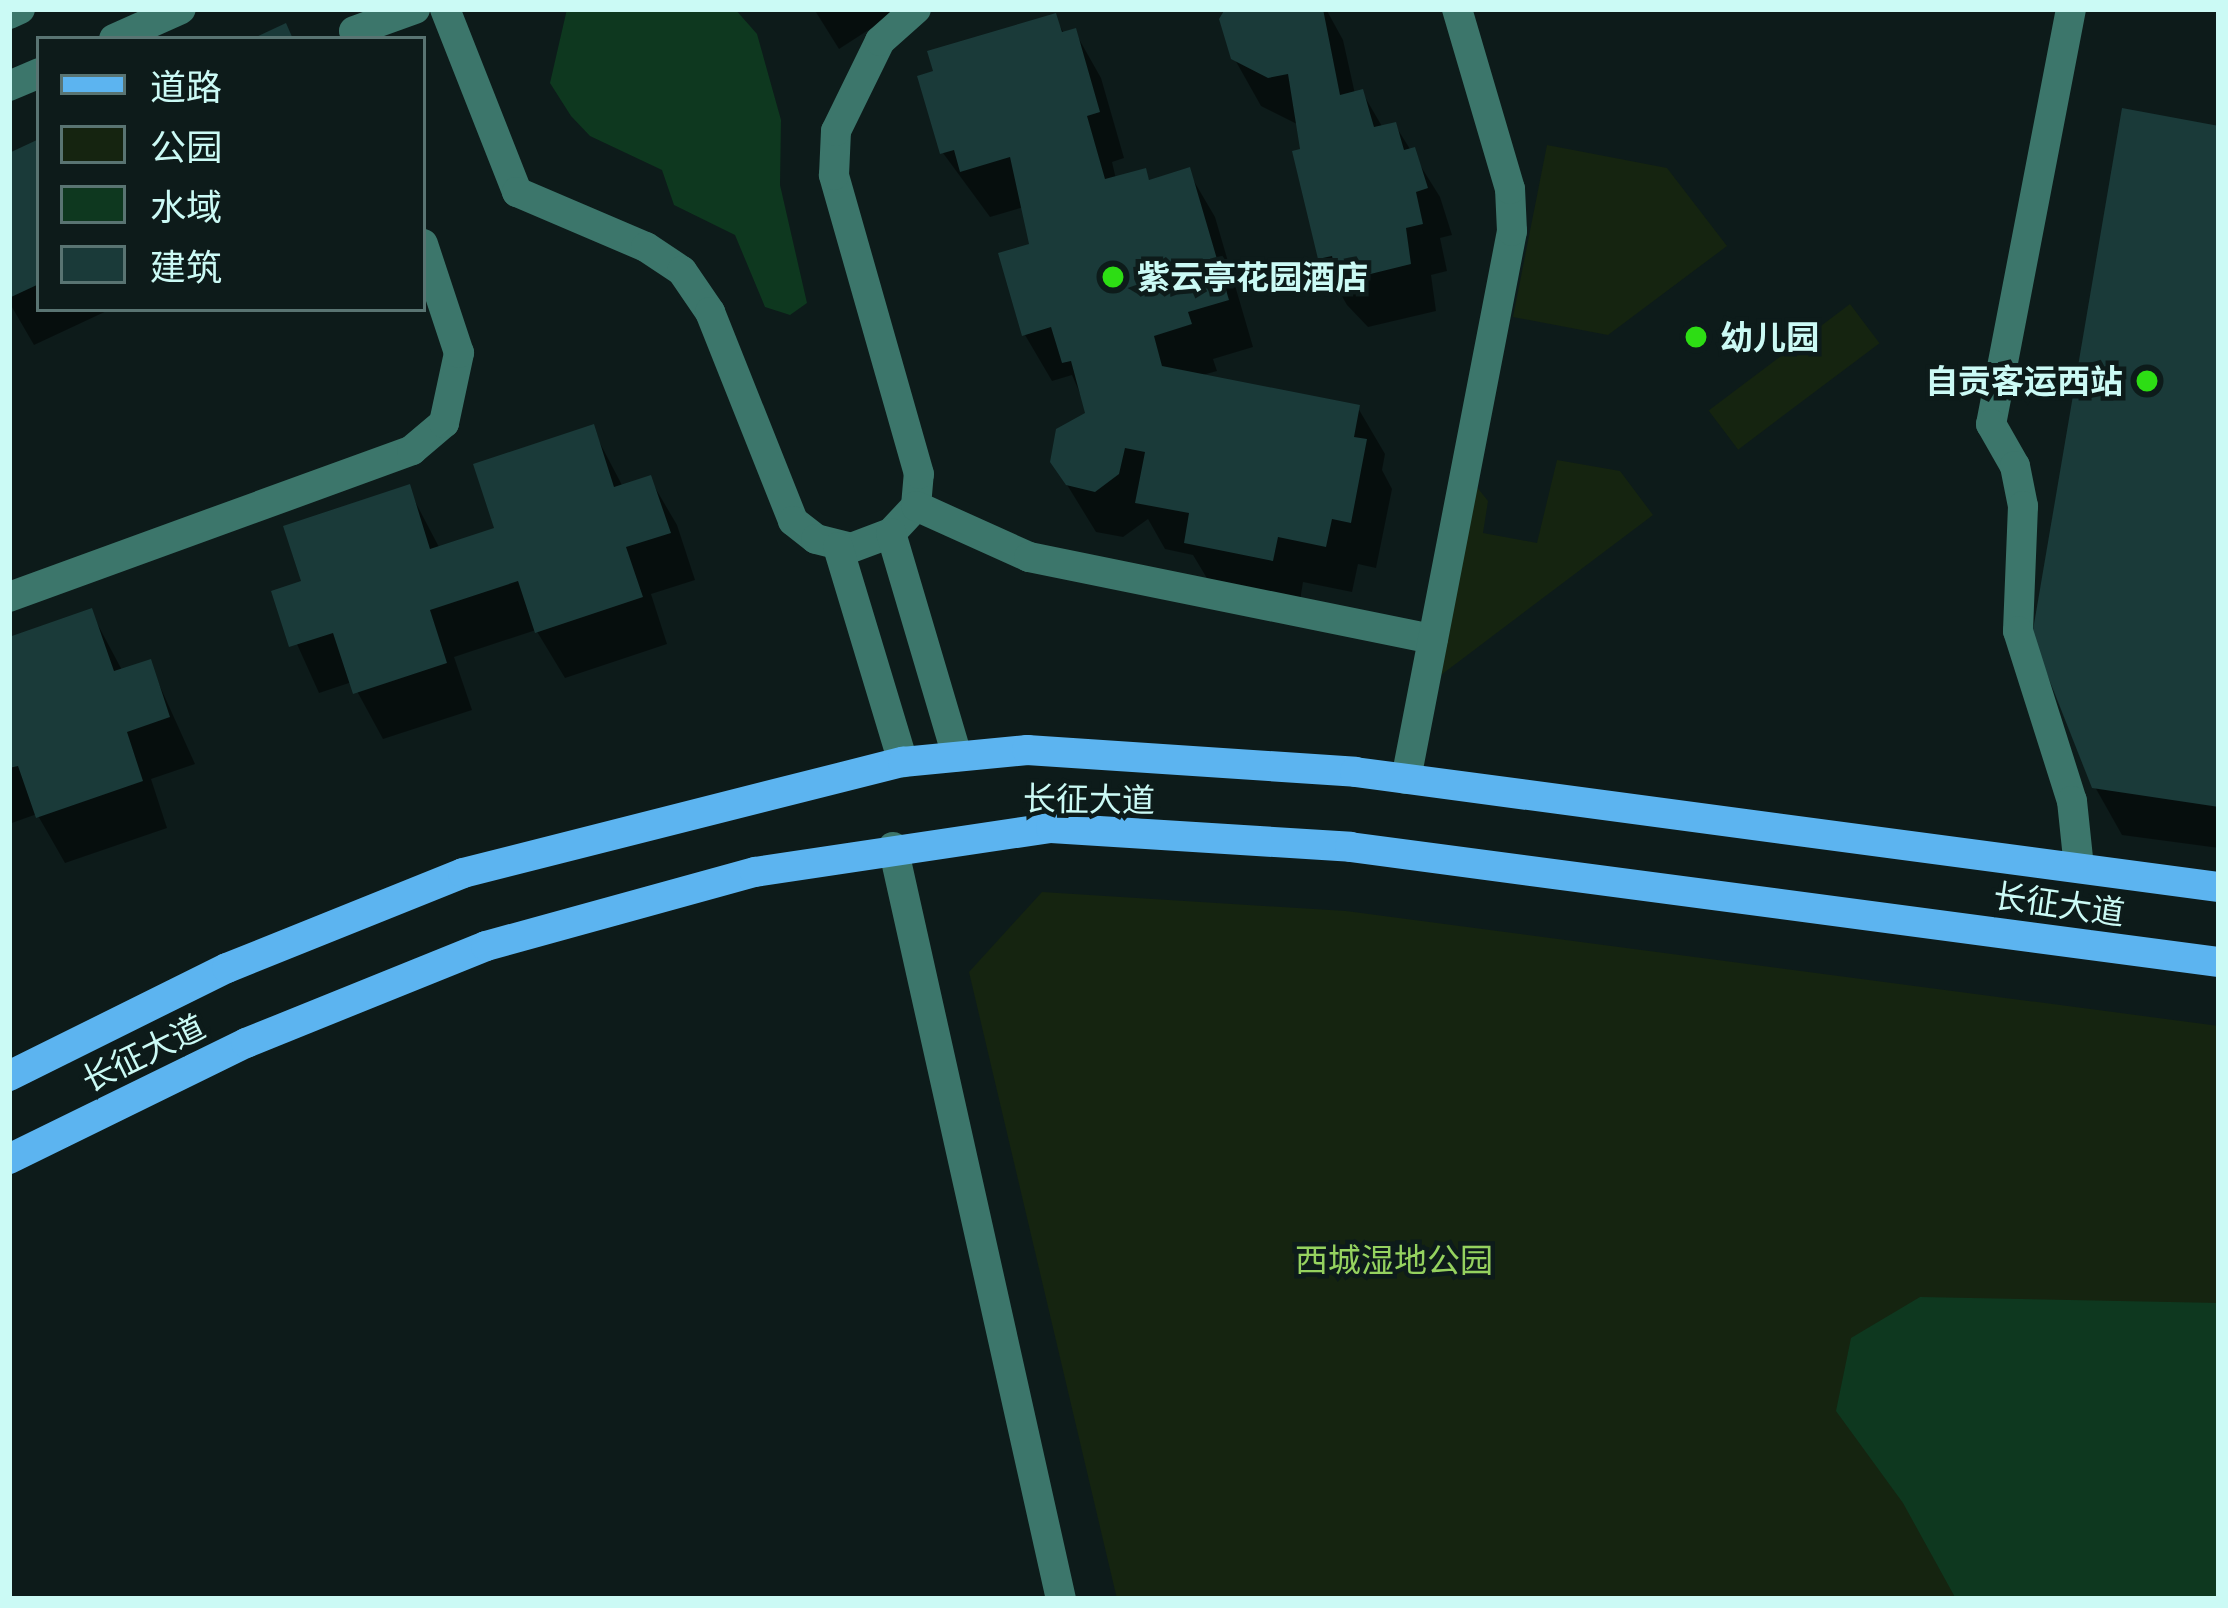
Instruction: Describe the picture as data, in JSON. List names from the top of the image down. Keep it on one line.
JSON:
{"streets":{"main road":["长征大道"]},"parks":["西城湿地公园"],"places":["紫云亭花园酒店","幼儿园","自贡客运西站"],"legend":["道路","公园","水域","建筑"]}
